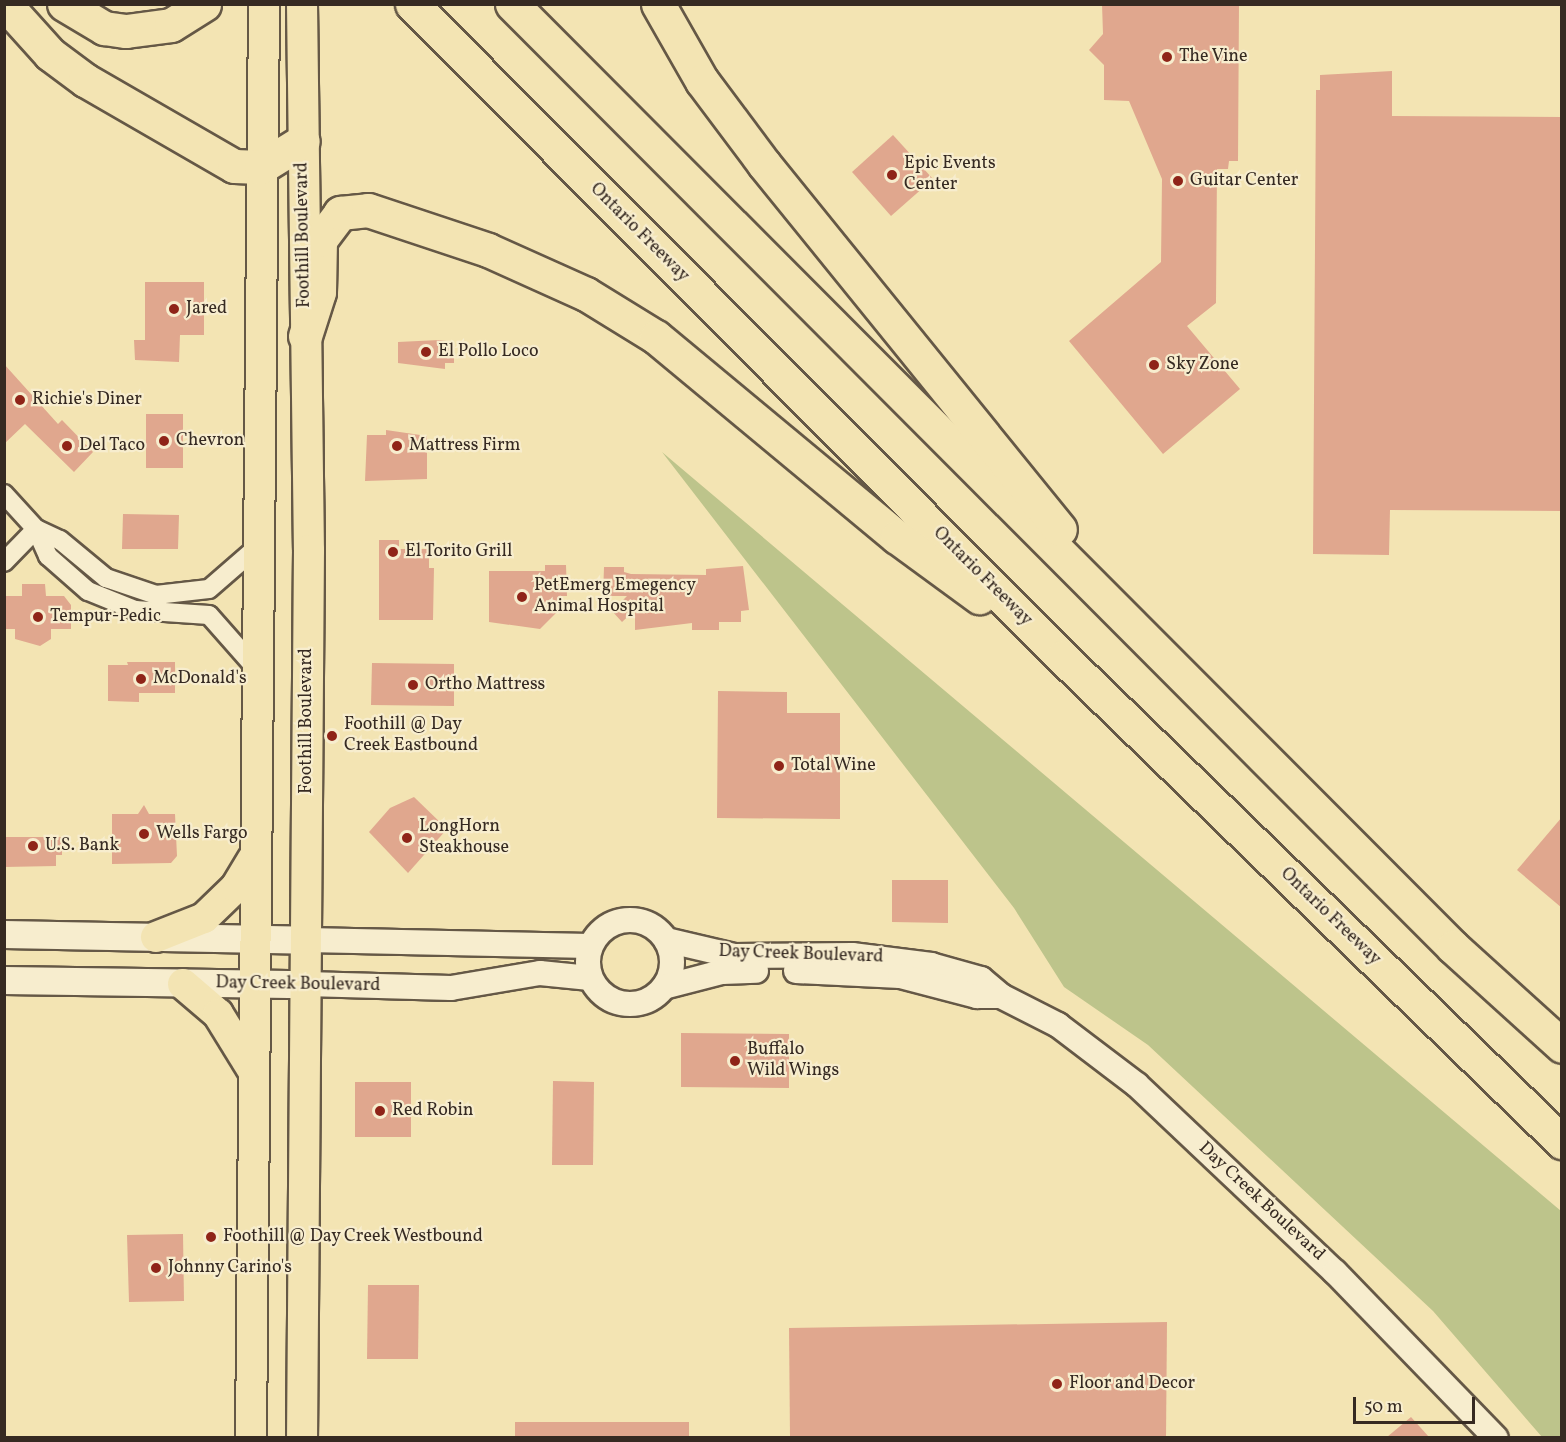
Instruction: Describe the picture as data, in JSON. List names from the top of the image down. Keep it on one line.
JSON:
{"streets":{"highway":["Ontario Freeway"],"main road":["Foothill Boulevard","Day Creek Boulevard"]},"crossings":[["Foothill Boulevard","Day Creek Boulevard"]],"places":["The Vine","Epic Events Center","Guitar Center","Jared","El Pollo Loco","Sky Zone","Richie's Diner","Chevron","Del Taco","Mattress Firm","El Torito Grill","PetEmerg Emegency Animal Hospital","Tempur-Pedic","McDonald's","Ortho Mattress","Foothill @ Day Creek Eastbound","Total Wine","Wells Fargo","LongHorn Steakhouse","U.S. Bank","Buffalo Wild Wings","Red Robin","Foothill @ Day Creek Westbound","Johnny Carino's","Floor and Decor"],"scale_bar":"50 m"}
